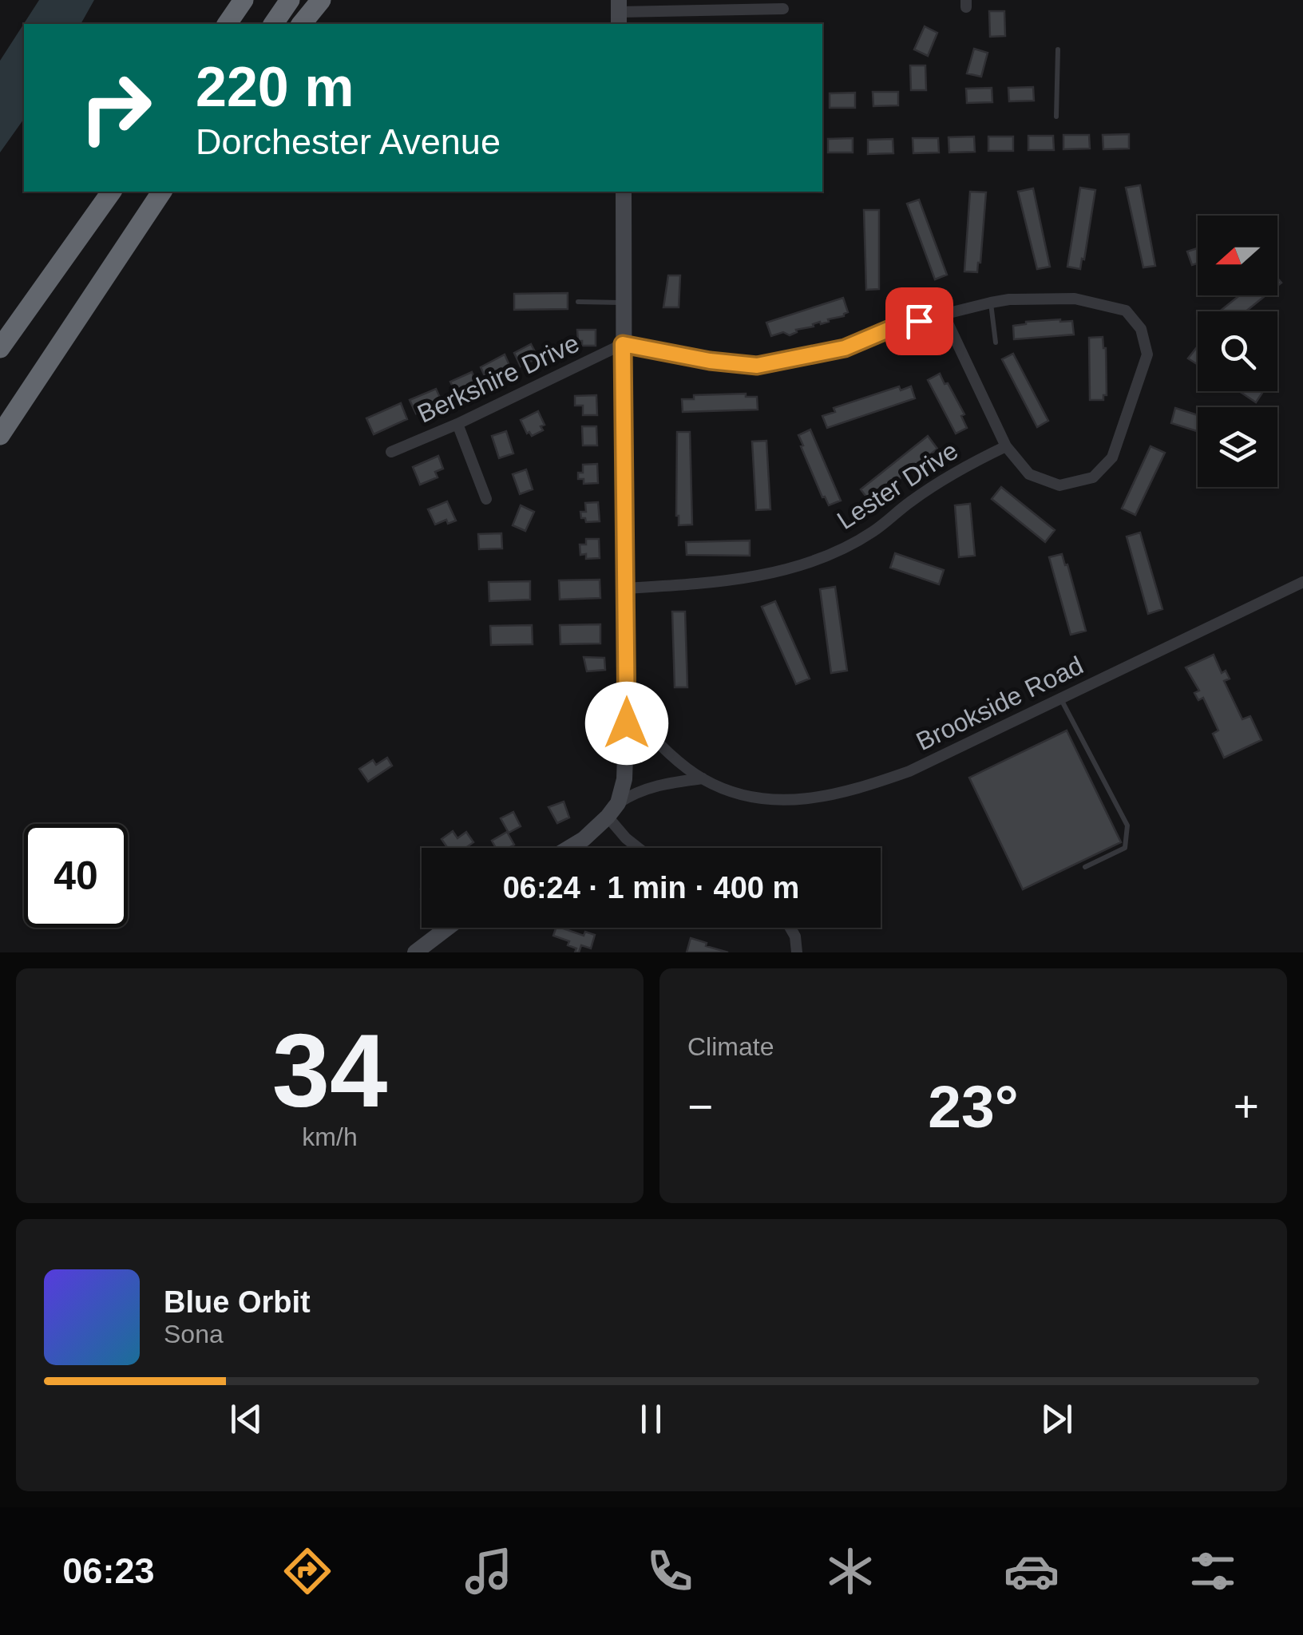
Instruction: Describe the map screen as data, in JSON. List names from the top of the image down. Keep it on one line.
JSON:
{"streets":{"street":["Berkshire Drive","Lester Drive","Brookside Road"]},"north":"left","page":{"turn":["220 m","Dorchester Avenue"],"limit":"40","trip":"06:24 · 1 min · 400 m","tile":[["34","km/h"],"Climate"],"heat":["−","23°","+"],"song":["Blue Orbit","Sona"],"tabs":"06:23"}}
